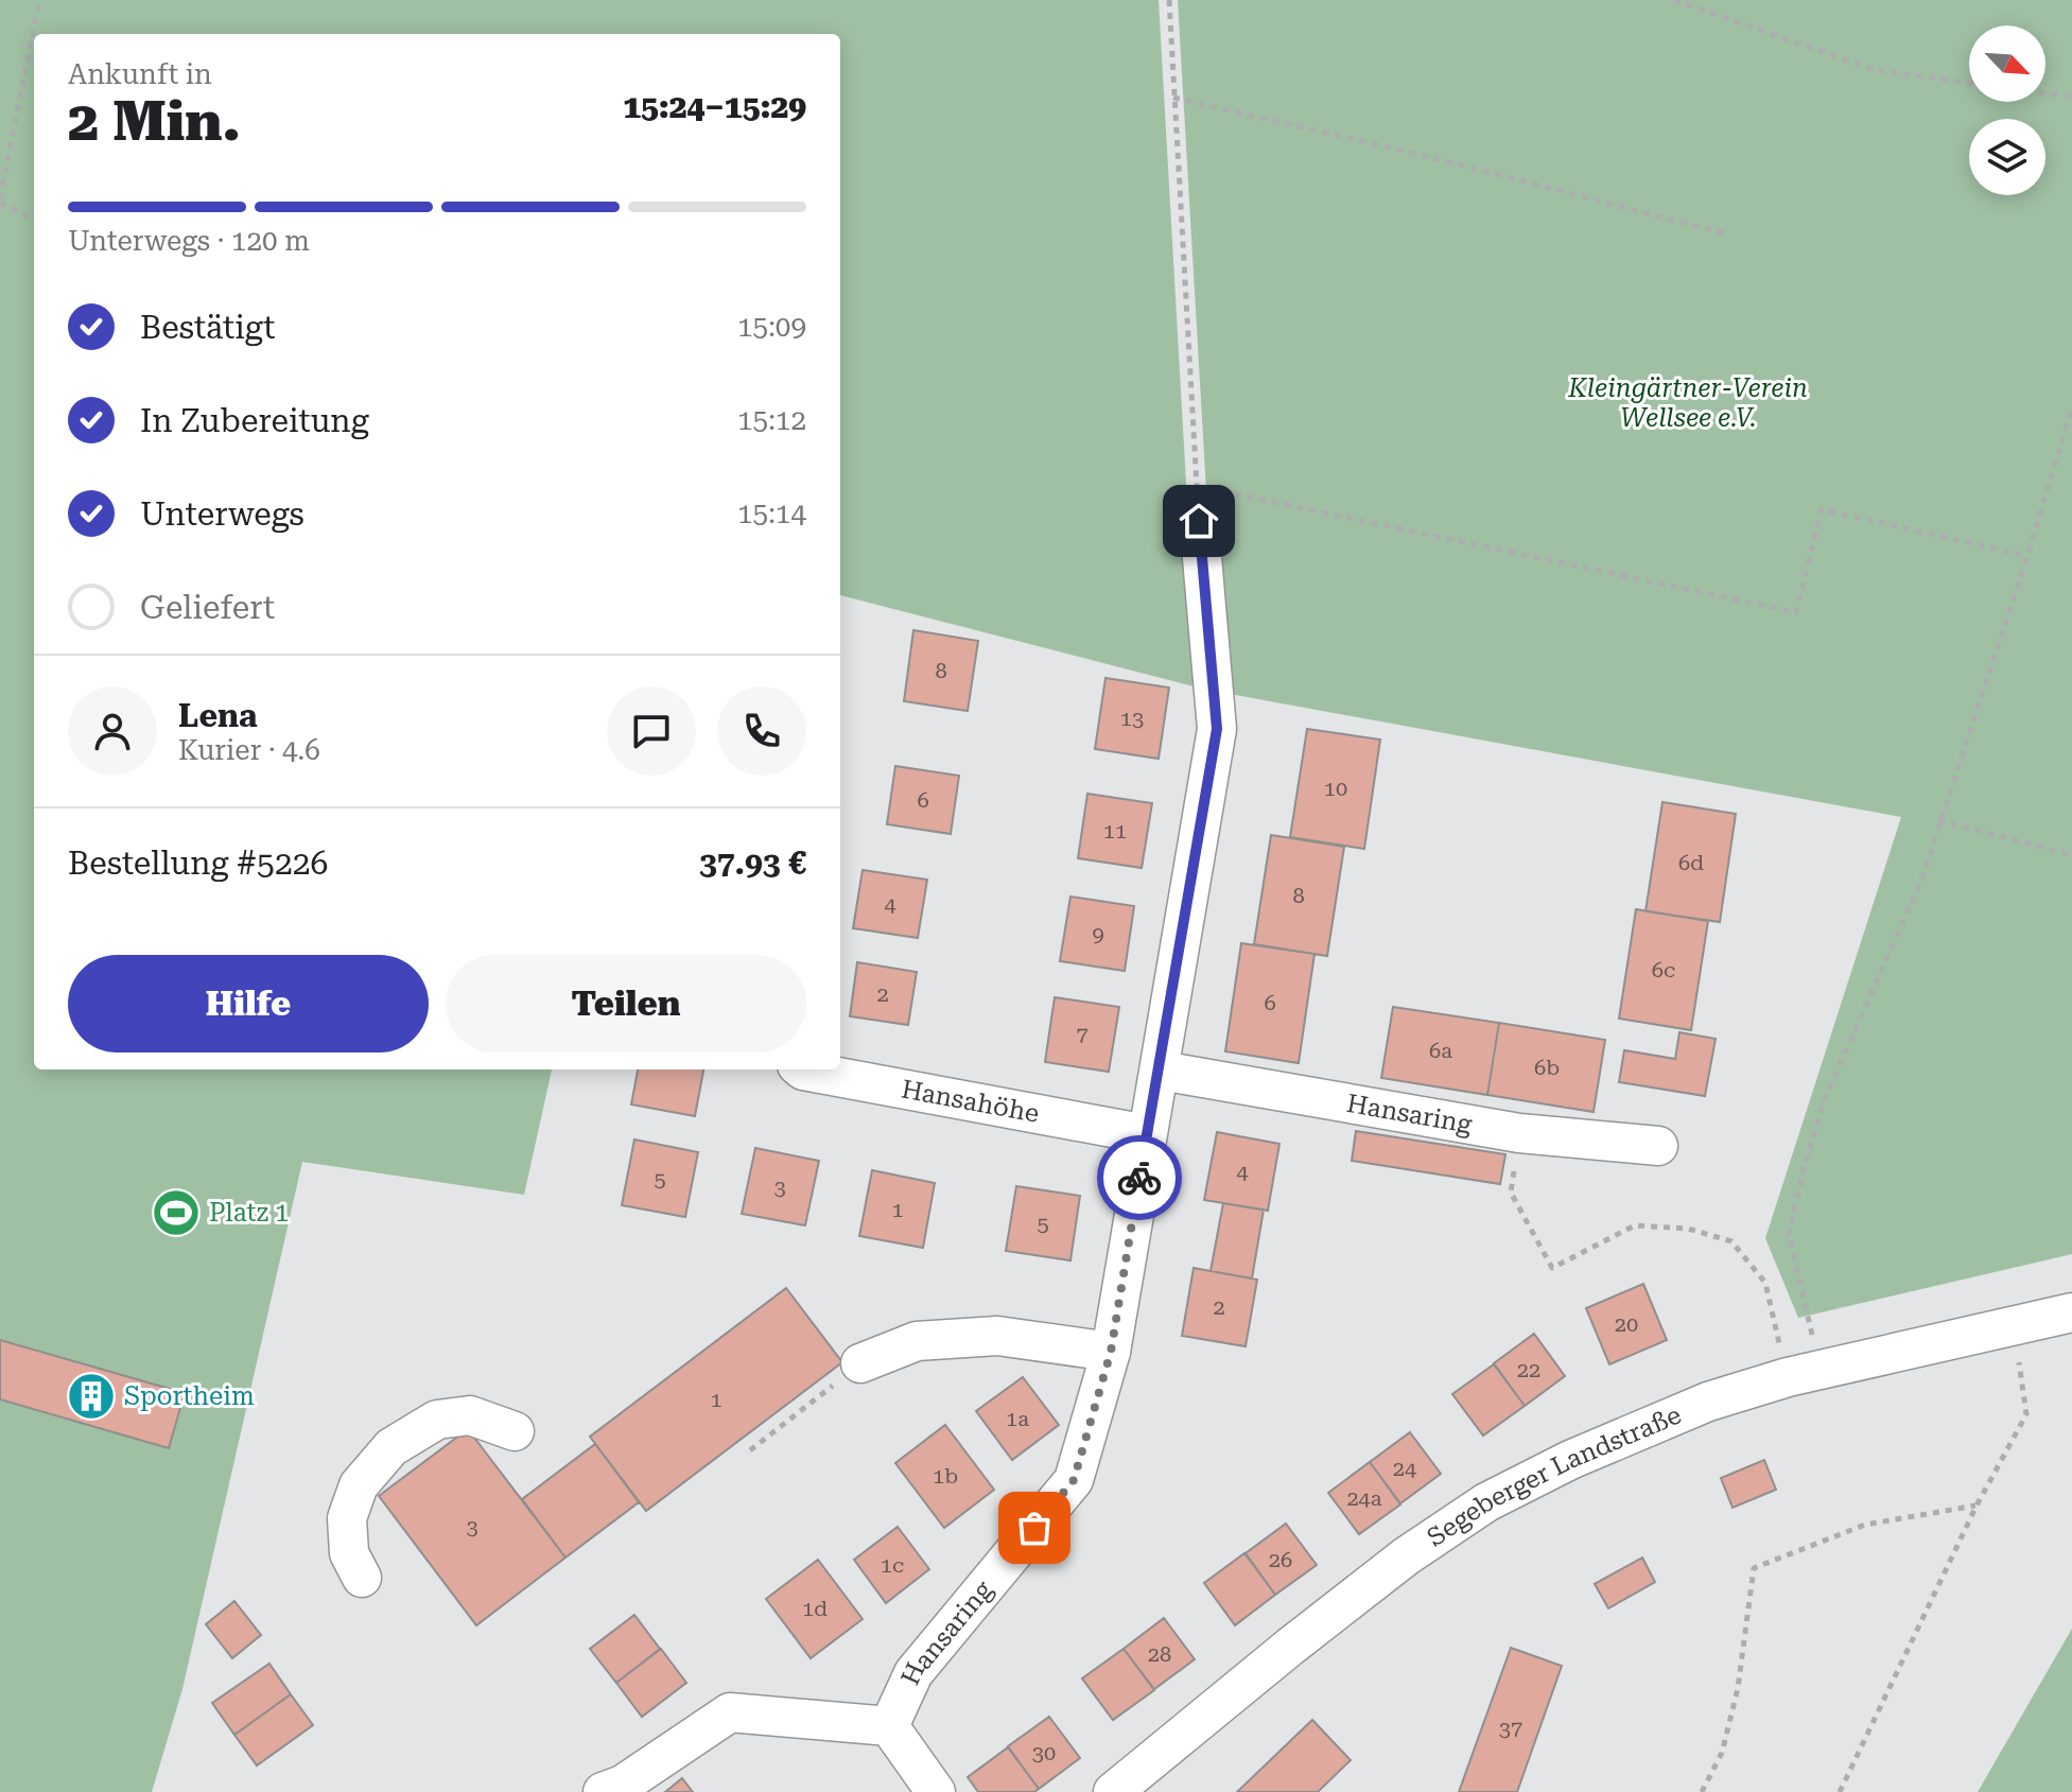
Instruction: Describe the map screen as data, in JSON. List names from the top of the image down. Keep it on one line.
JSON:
{"streets":{"street":["Hansahöhe","Hansaring","Segeberger Landstraße"]},"crossings":[["Hansahöhe","Hansaring"]],"parks":["Kleingärtner-Verein Wellsee e.V."],"places":{"sports":["Platz 1"],"building":["Sportheim"]},"house_numbers":["8","13","10","6","11","6d","8","4","9","6c","2","6","7","6a","6b","4","5","3","1","5","2","20","22","1","1a","24","1b","24a","3","26","1c","1d","28","37","30"],"north":"bottom right","page":{"heading":["2 Min.","Ankunft in","15:24–15:29"],"panel":["Lena","Kurier · 4.6","Bestellung #5226","37.93 €"],"bar":"Unterwegs · 120 m","list":[["Bestätigt","15:09"],["In Zubereitung","15:12"],["Unterwegs","15:14"],"Geliefert"],"buttons":["Hilfe","Teilen"]}}
